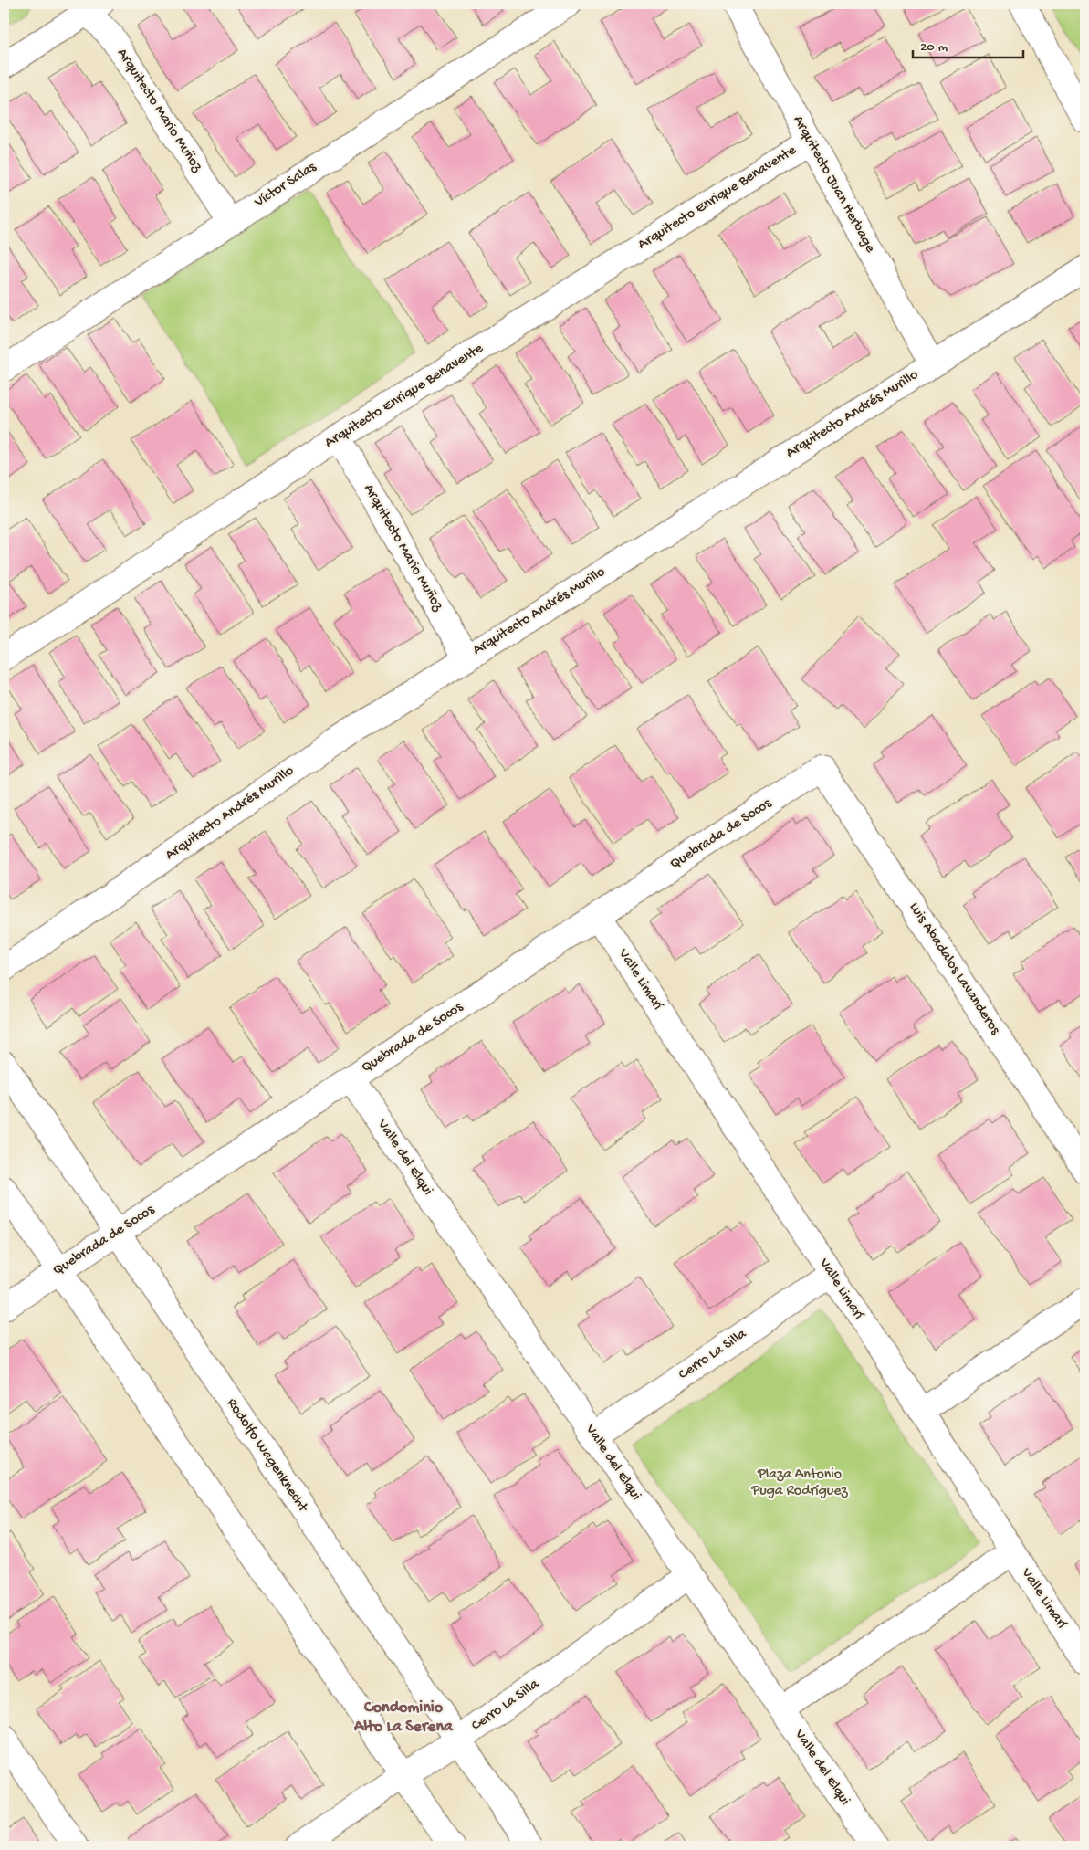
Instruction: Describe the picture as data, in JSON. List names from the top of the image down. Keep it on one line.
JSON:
{"streets":{"street":["Arquitecto Mario Muñoz","Arquitecto Juan Herbage","Víctor Salas","Arquitecto Enrique Benavente","Arquitecto Andrés Murillo","Quebrada de Socos","Luis Abadalos Lavanderos","Valle Limarí","Valle del Elqui","Cerro La Silla","Rodolfo Wagenknecht"]},"crossings":[["Arquitecto Mario Muñoz","Víctor Salas"],["Arquitecto Mario Muñoz","Arquitecto Enrique Benavente"],["Arquitecto Mario Muñoz","Arquitecto Andrés Murillo"],["Arquitecto Juan Herbage","Arquitecto Enrique Benavente"],["Arquitecto Juan Herbage","Arquitecto Andrés Murillo"],["Quebrada de Socos","Luis Abadalos Lavanderos"],["Quebrada de Socos","Valle Limarí"],["Quebrada de Socos","Valle del Elqui"],["Quebrada de Socos","Rodolfo Wagenknecht"],["Valle Limarí","Cerro La Silla"],["Valle del Elqui","Cerro La Silla"],["Cerro La Silla","Rodolfo Wagenknecht"]],"districts":["Condominio Alto La Serena"],"parks":["Plaza Antonio Puga Rodríguez"],"scale_bar":"20 m"}
